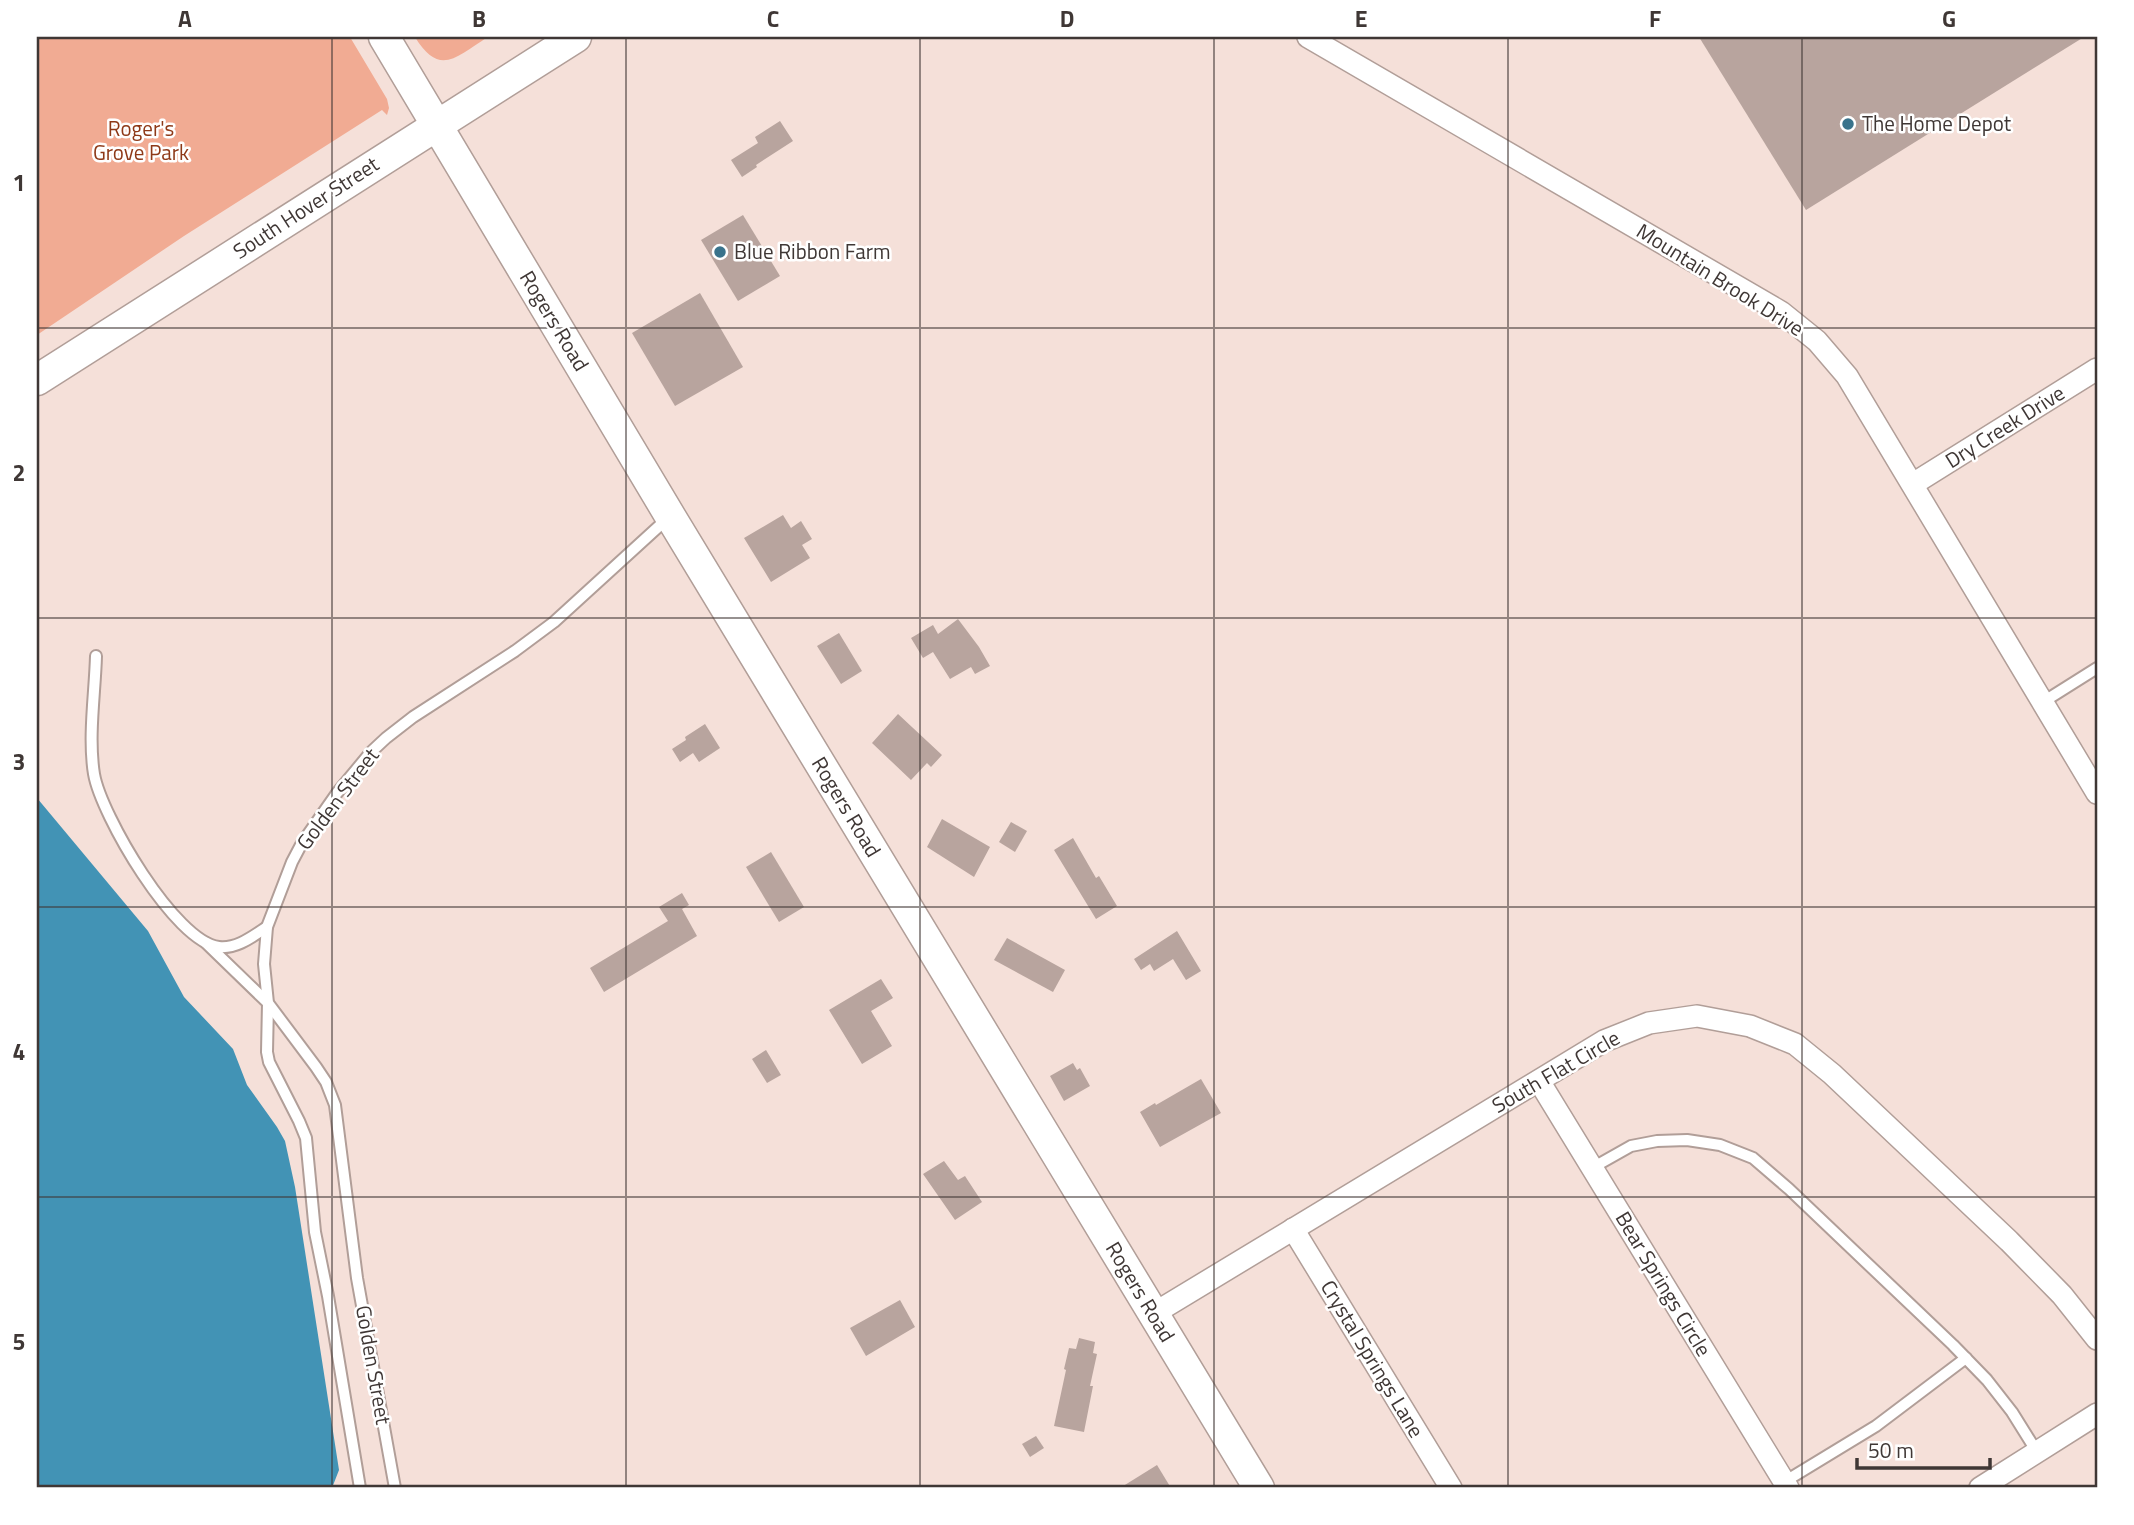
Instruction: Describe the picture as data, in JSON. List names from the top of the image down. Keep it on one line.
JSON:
{"streets":{"street":["South Hover Street","Mountain Brook Drive","Rogers Road","Dry Creek Drive","South Flat Circle","Bear Springs Circle","Crystal Springs Lane"],"lane":["Golden Street"]},"crossings":[["South Hover Street","Rogers Road"],["Mountain Brook Drive","Dry Creek Drive"],["Rogers Road","Golden Street"],["Rogers Road","South Flat Circle"],["South Flat Circle","Bear Springs Circle"],["South Flat Circle","Crystal Springs Lane"]],"parks":["Roger's Grove Park"],"places":["The Home Depot","Blue Ribbon Farm"],"scale_bar":"50 m","grid":{"columns":["A","B","C","D","E","F","G"],"rows":["1","2","3","4","5"]}}
